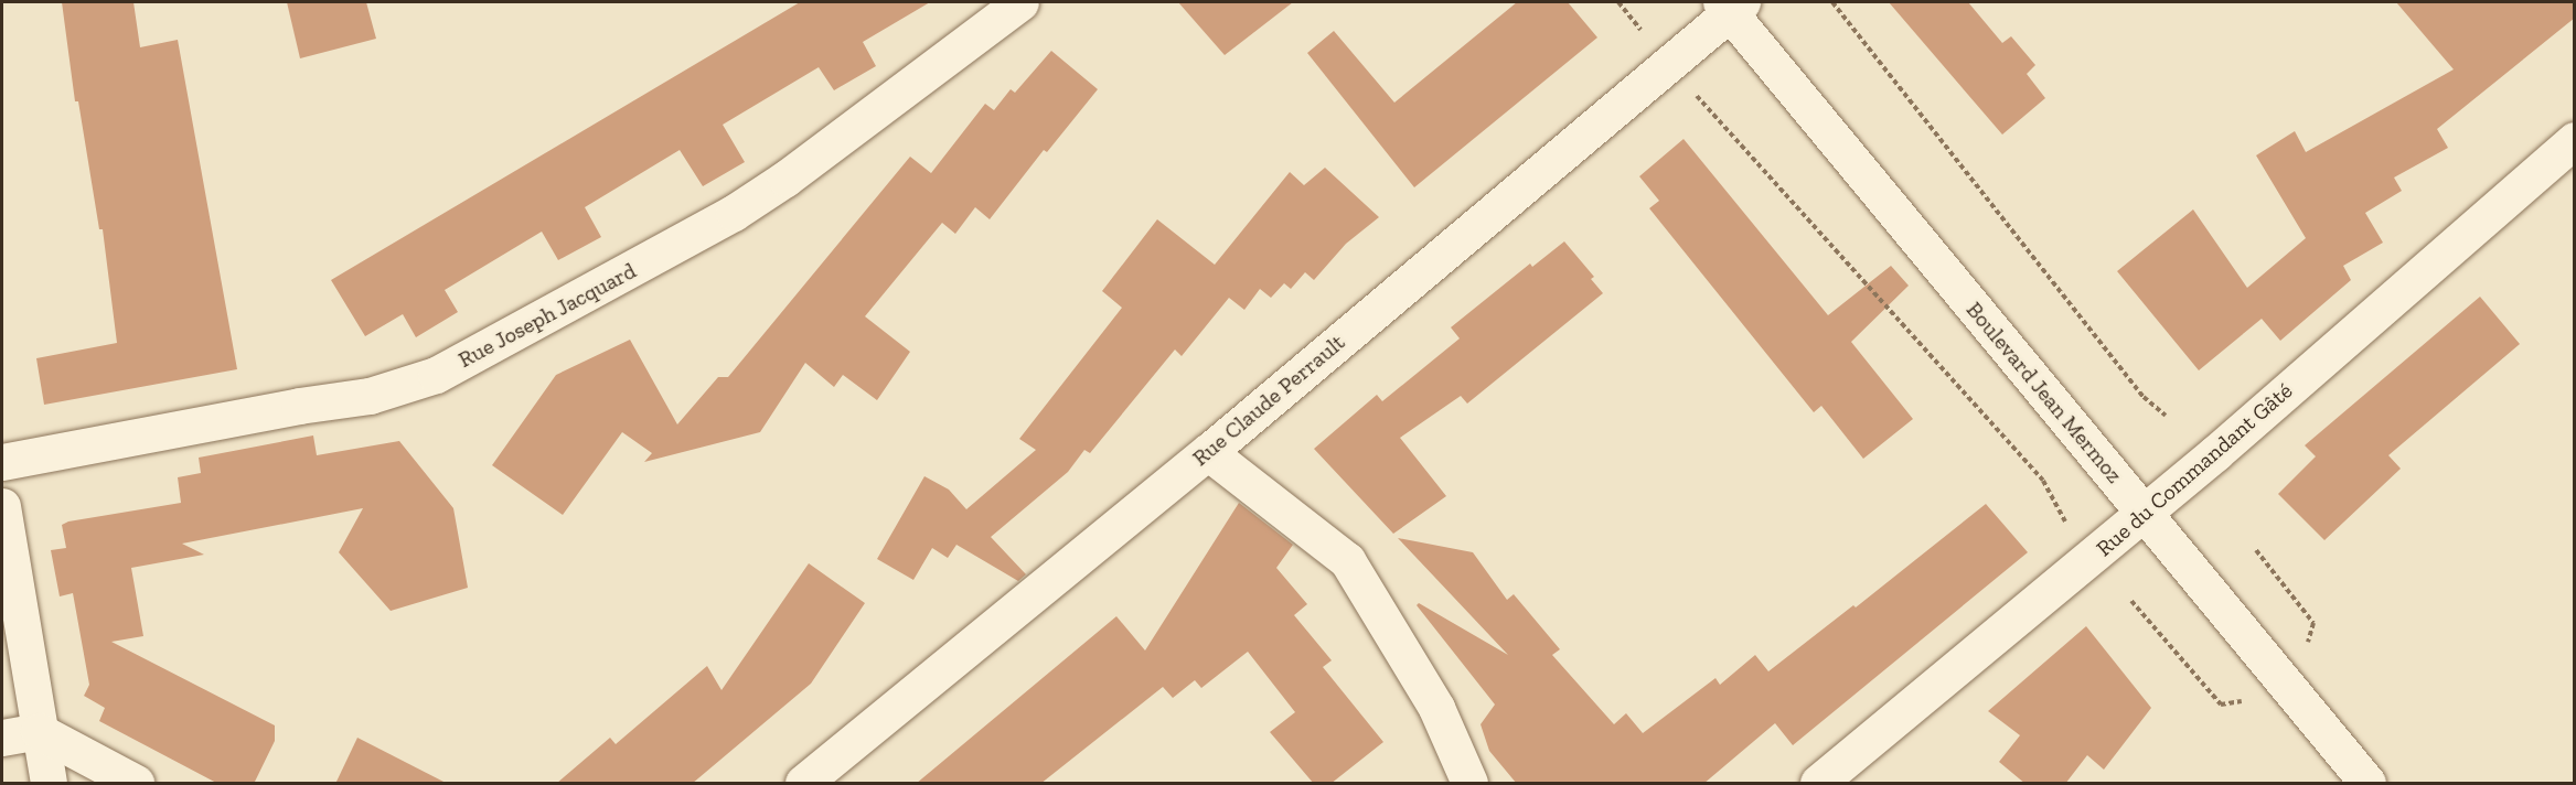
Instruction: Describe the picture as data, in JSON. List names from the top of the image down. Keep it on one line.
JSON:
{"streets":{"street":["Rue Joseph Jacquard","Boulevard Jean Mermoz","Rue Claude Perrault","Rue du Commandant Gâté"]},"crossings":[["Boulevard Jean Mermoz","Rue Claude Perrault"],["Boulevard Jean Mermoz","Rue du Commandant Gâté"]]}
